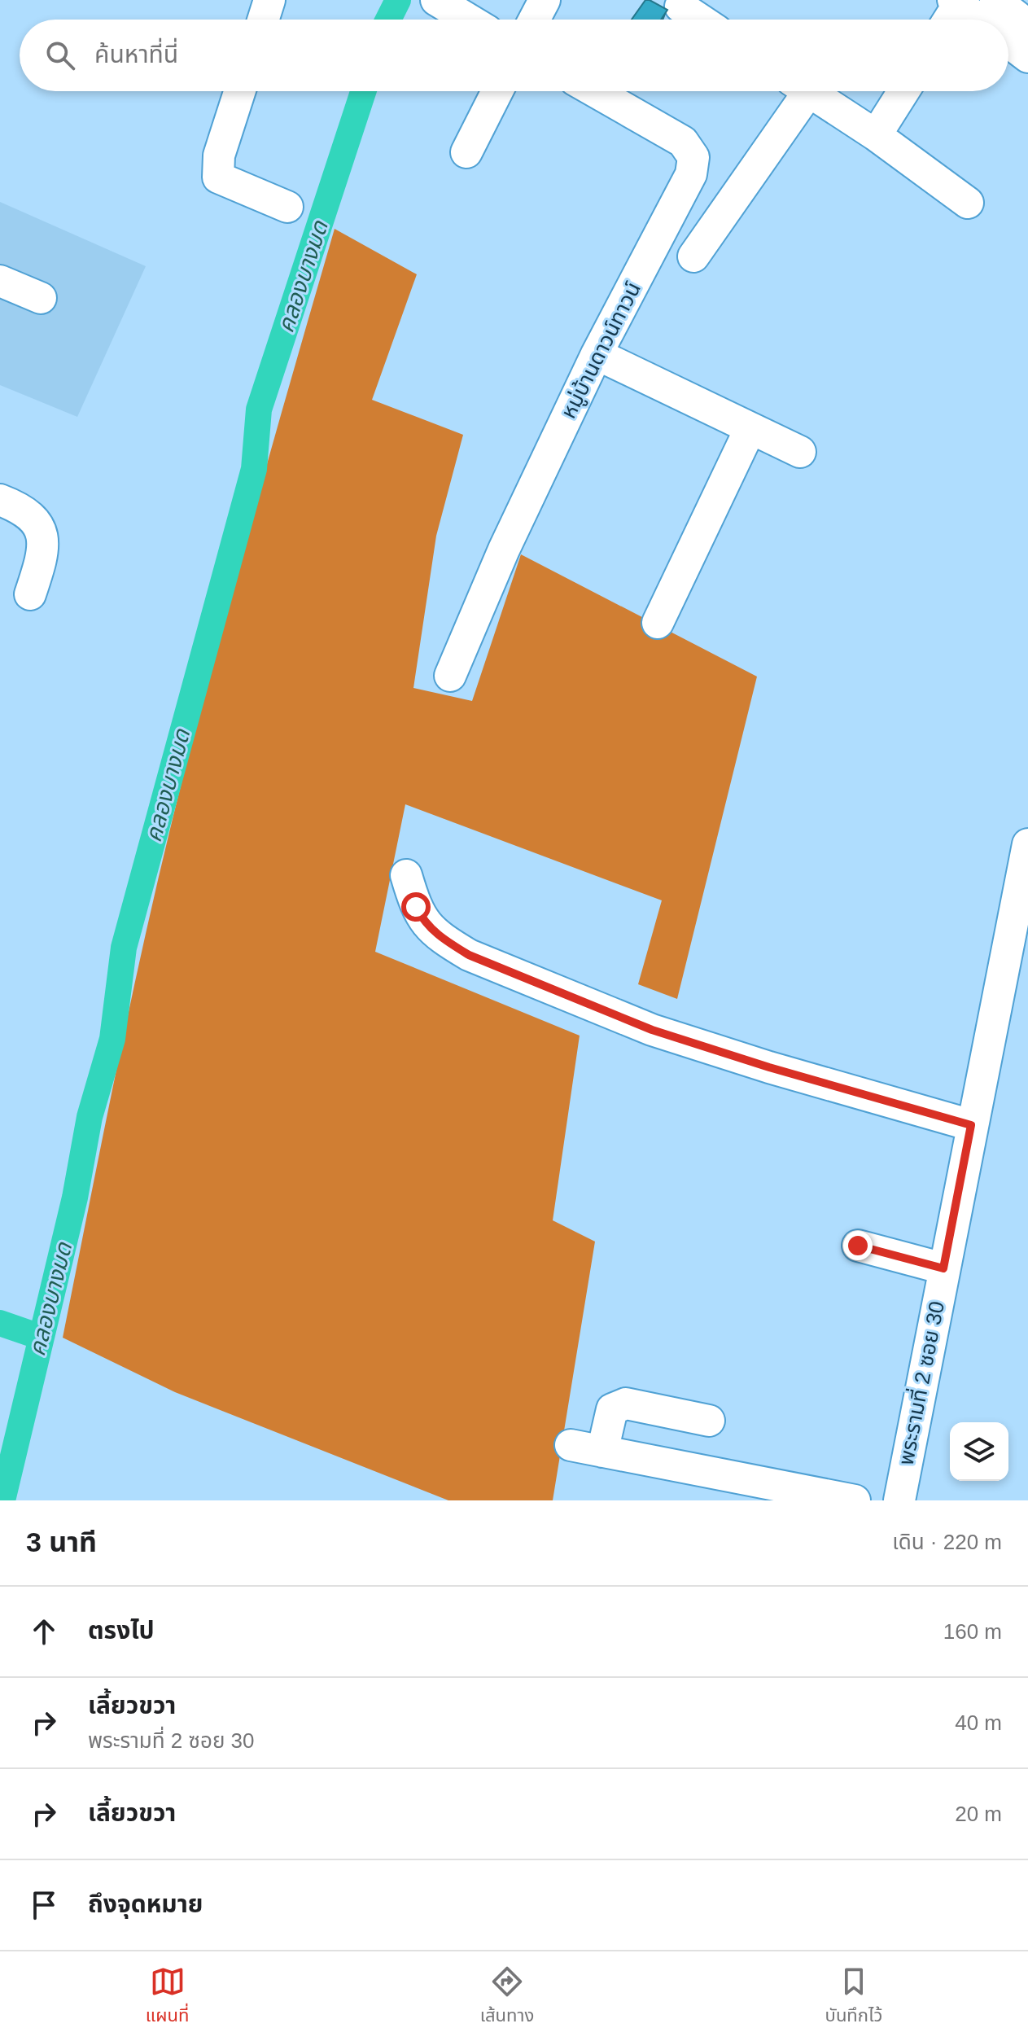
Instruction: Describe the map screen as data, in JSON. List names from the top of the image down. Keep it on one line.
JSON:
{"streets":{"street":["หมู่บ้านดาวน์ทาวน์","พระรามที่ 2 ซอย 30"]},"water":["คลองบางมด"],"page":{"search":"ค้นหาที่นี่","heading":["3 นาที","เดิน · 220 m"],"list":[["ตรงไป","160 m"],["เลี้ยวขวา","พระรามที่ 2 ซอย 30","40 m"],["เลี้ยวขวา","20 m"],"ถึงจุดหมาย"],"nav":["แผนที่","เส้นทาง","บันทึกไว้"]}}
